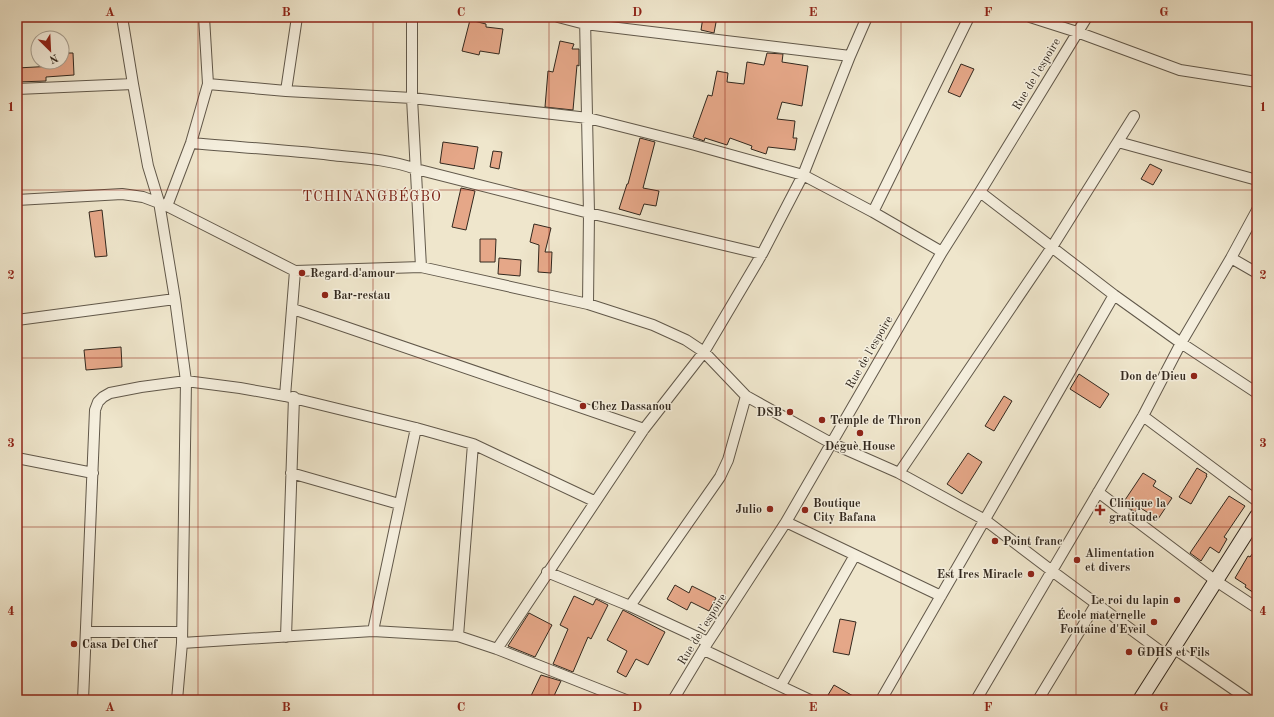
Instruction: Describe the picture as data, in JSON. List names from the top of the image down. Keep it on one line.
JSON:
{"streets":{"street":["Rue de l'espoire"]},"districts":["TCHINANGBÉGBO"],"places":{"other":["Regard d'amour","Bar-restau","Don de Dieu","Chez Dassanou","DSB","Temple de Thron","Déguè House","Julio","Boutique City Bafana","Point franc","Alimentation et divers","Est Ires Miracle","Le roi du lapin","École maternelle Fontaine d'Eveil","Casa Del Chef","GDHS et Fils"],"health":["Clinique la gratitude"]},"north":"bottom right","grid":{"columns":["A","B","C","D","E","F","G"],"rows":["1","2","3","4"]}}
